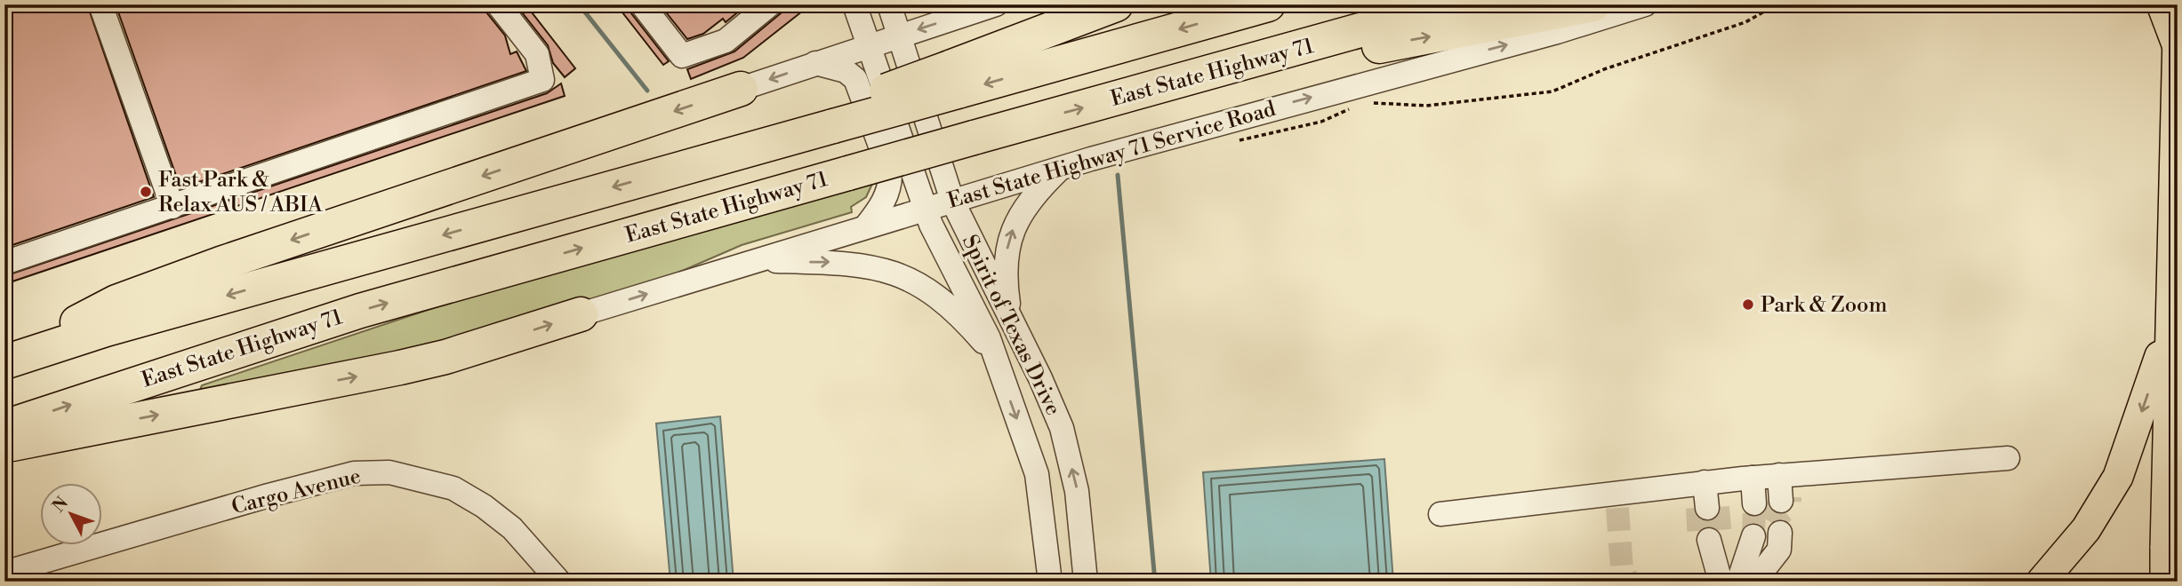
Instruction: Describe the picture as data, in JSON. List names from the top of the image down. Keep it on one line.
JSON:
{"streets":{"highway":["East State Highway 71"],"street":["East State Highway 71 Service Road","Spirit of Texas Drive","Cargo Avenue"]},"crossings":[["East State Highway 71 Service Road","Spirit of Texas Drive"]],"one_way":["East State Highway 71 Service Road"],"places":["Fast Park & Relax AUS / ABIA","Park & Zoom"],"north":"top left"}
